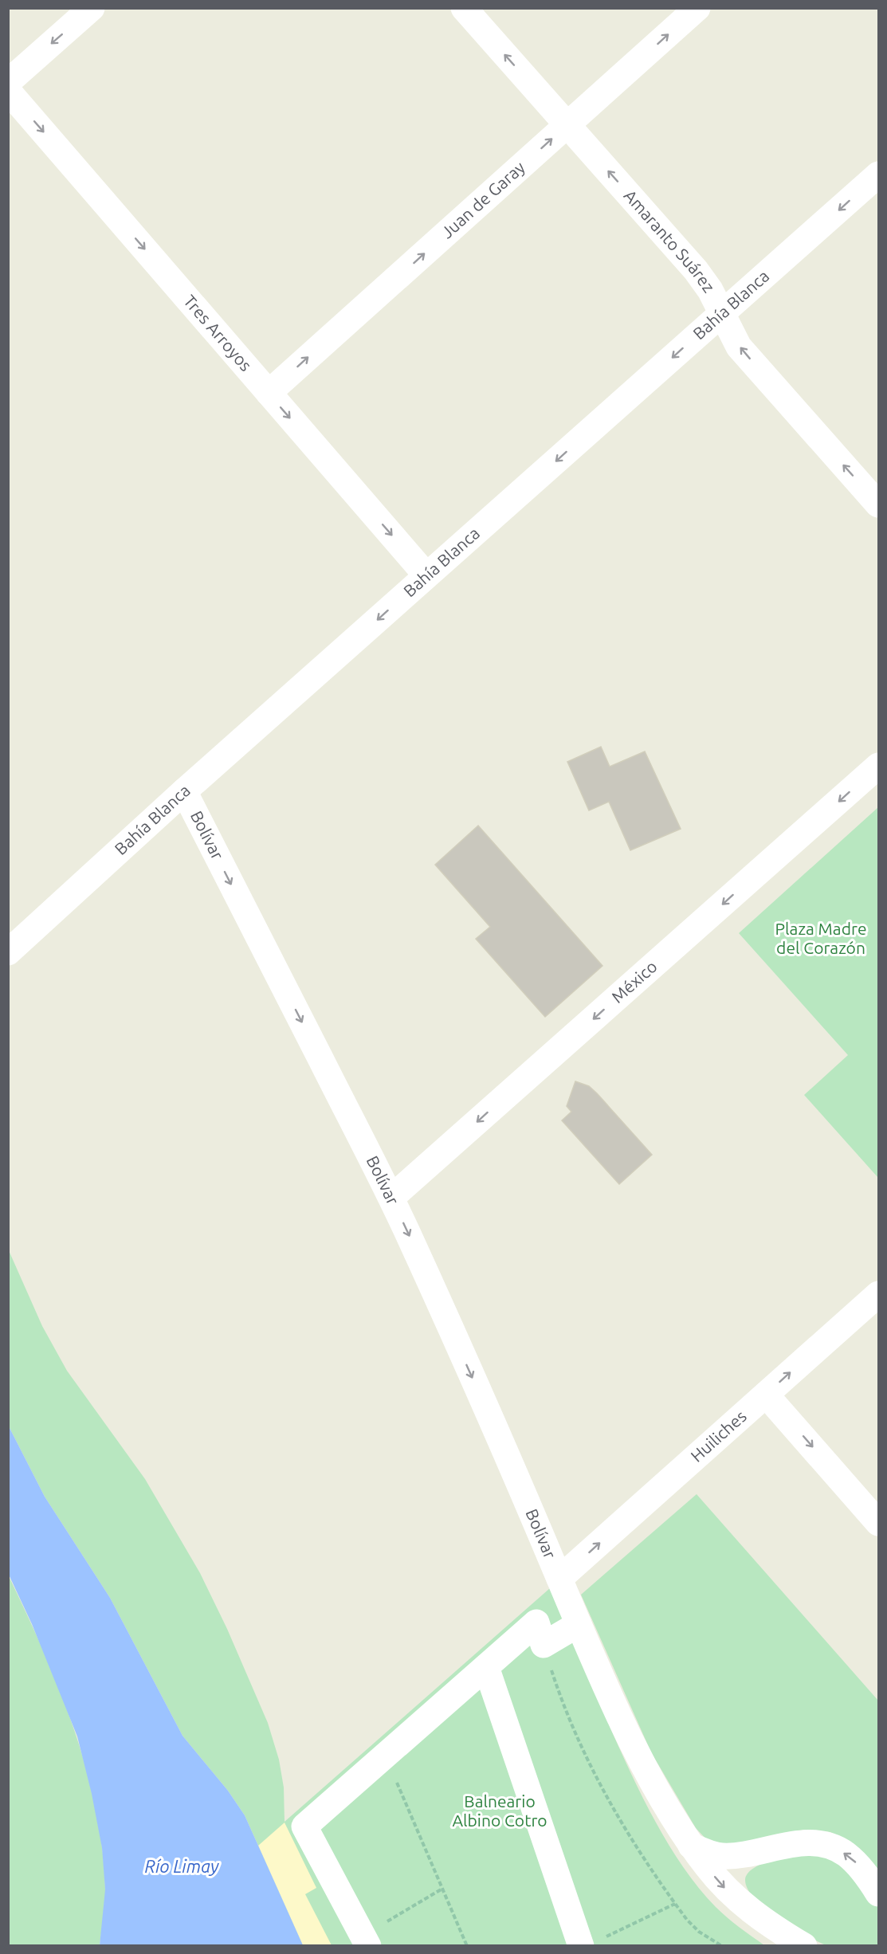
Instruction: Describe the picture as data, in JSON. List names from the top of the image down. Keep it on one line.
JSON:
{"streets":{"street":["Juan de Garay","Amaranto Suárez","Bahía Blanca","Tres Arroyos","Bolívar","México","Huiliches"]},"crossings":[["Juan de Garay","Amaranto Suárez"],["Juan de Garay","Tres Arroyos"],["Amaranto Suárez","Bahía Blanca"],["Bahía Blanca","Tres Arroyos"],["Bahía Blanca","Bolívar"],["Bolívar","México"],["Bolívar","Huiliches"]],"one_way":["Juan de Garay","Amaranto Suárez","Bahía Blanca","Tres Arroyos","Bolívar","México","Huiliches"],"water":["Río Limay"],"parks":["Plaza Madre del Corazón","Balneario Albino Cotro"]}
